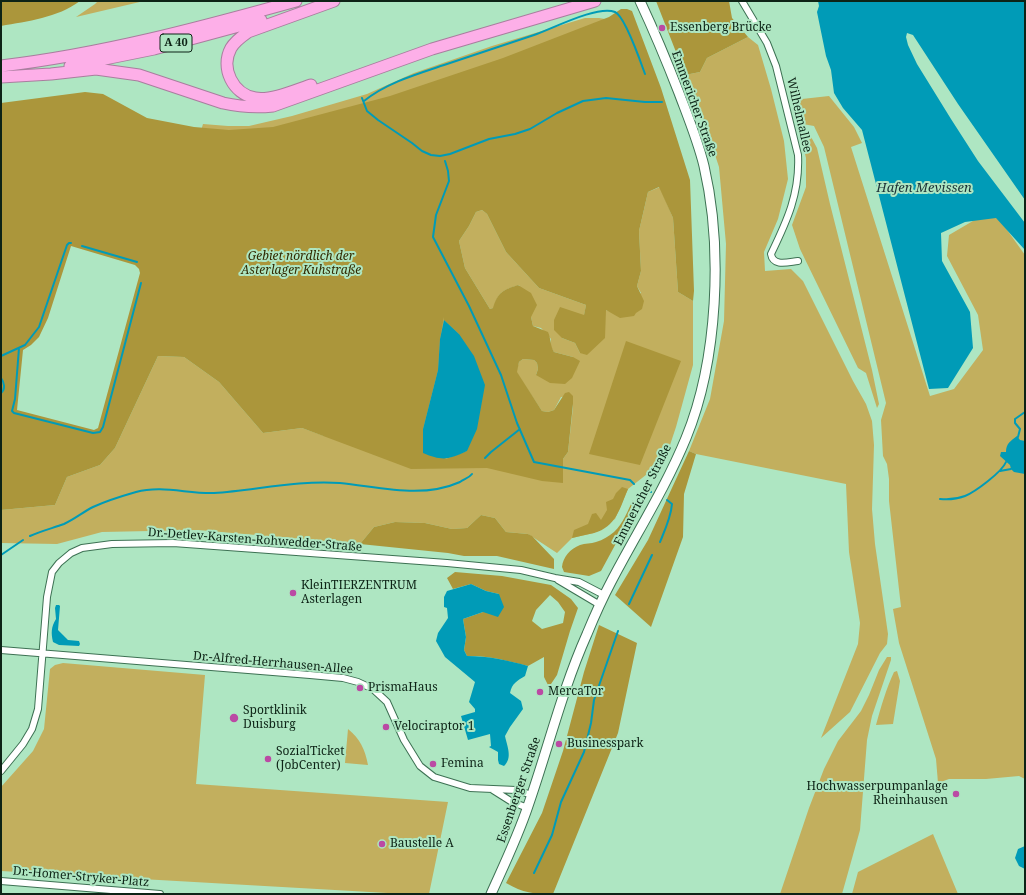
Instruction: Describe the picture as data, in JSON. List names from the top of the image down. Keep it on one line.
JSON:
{"streets":{"highway":["A 40"],"main road":["Emmericher Straße","Essenberger Straße"],"street":["Wilhelmallee","Dr.-Detlev-Karsten-Rohwedder-Straße","Dr.-Alfred-Herrhausen-Allee","Dr.-Homer-Stryker-Platz"]},"crossings":[["Emmericher Straße","Dr.-Detlev-Karsten-Rohwedder-Straße"],["Emmericher Straße","Essenberger Straße"],["Dr.-Detlev-Karsten-Rohwedder-Straße","Dr.-Alfred-Herrhausen-Allee"],["Dr.-Alfred-Herrhausen-Allee","Essenberger Straße"]],"water":["Hafen Mevissen"],"parks":["Gebiet nördlich der Asterlager Kuhstraße"],"places":["Essenberg Brücke","KleinTIERZENTRUM Asterlagen","PrismaHaus","MercaTor","Sportklinik Duisburg","Velociraptor 1","Businesspark","SozialTicket (JobCenter)","Femina","Hochwasserpumpanlage Rheinhausen","Baustelle A"]}
